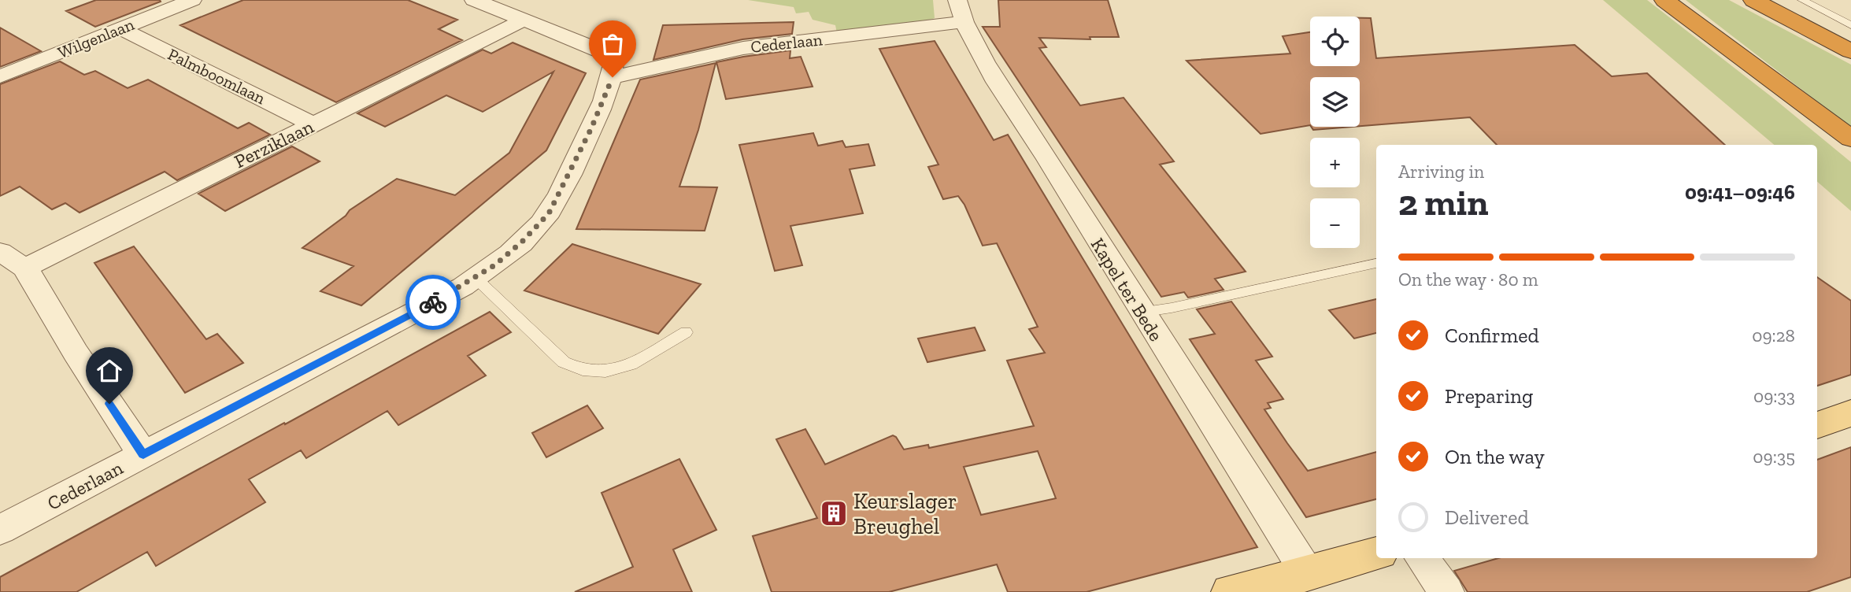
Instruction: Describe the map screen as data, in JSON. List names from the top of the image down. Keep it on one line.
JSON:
{"streets":{"street":["Wilgenlaan","Cederlaan","Palmboomlaan","Perziklaan","Kapel ter Bede"]},"crossings":[["Wilgenlaan","Palmboomlaan"],["Cederlaan","Kapel ter Bede"],["Palmboomlaan","Perziklaan"]],"places":{"building":["Keurslager Breughel"]},"page":{"map_buttons":["+","−"],"heading":["2 min","Arriving in","09:41–09:46"],"bar":"On the way · 80 m","list":[["Confirmed","09:28"],["Preparing","09:33"],["On the way","09:35"],"Delivered"]}}
